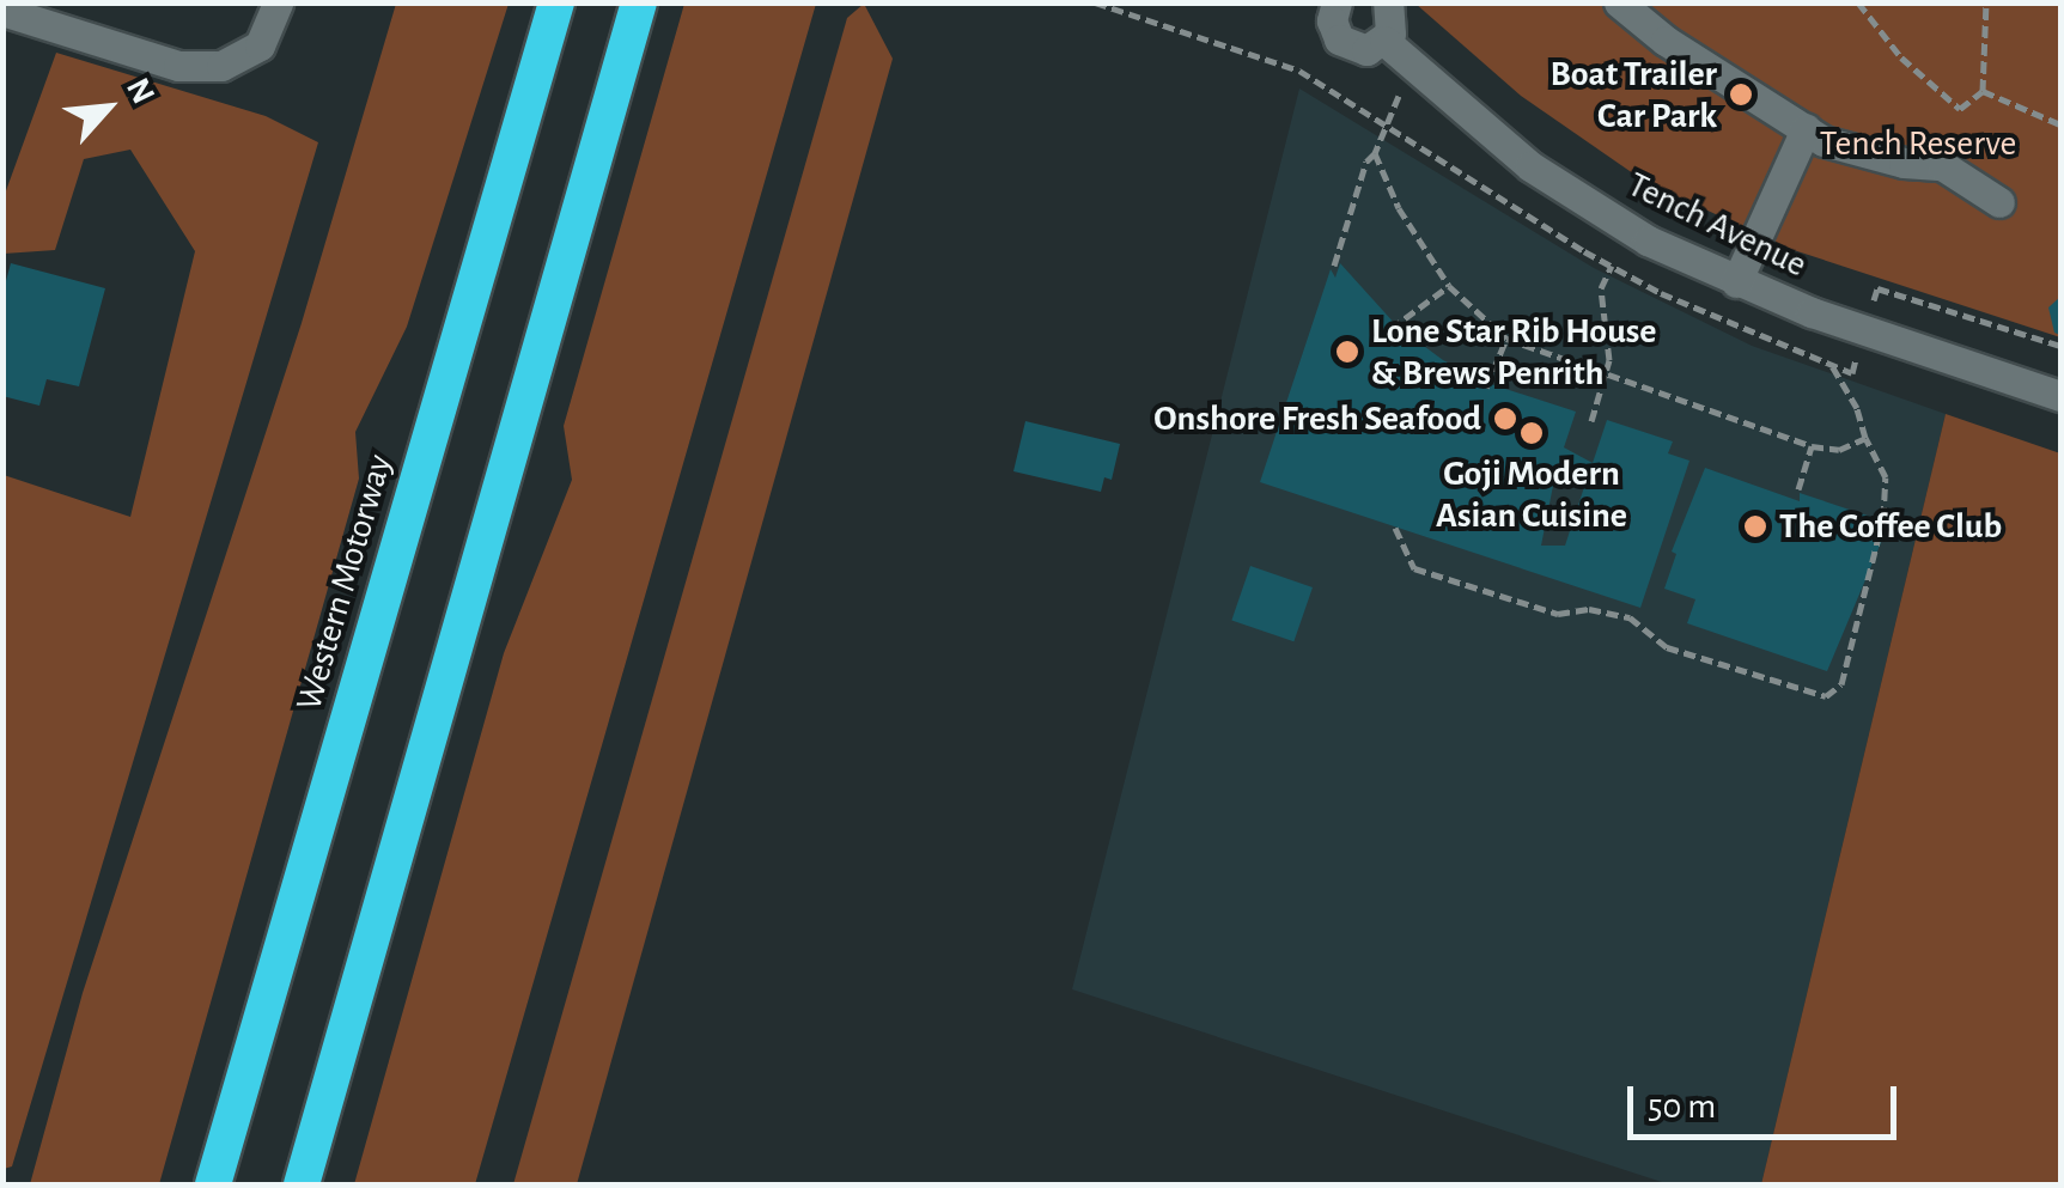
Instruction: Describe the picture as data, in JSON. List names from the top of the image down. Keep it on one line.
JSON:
{"streets":{"highway":["Western Motorway"],"street":["Tench Avenue"]},"parks":["Tench Reserve"],"places":["Boat Trailer Car Park","Lone Star Rib House & Brews Penrith","Onshore Fresh Seafood","Goji Modern Asian Cuisine","The Coffee Club"],"scale_bar":"50 m","north":"top right"}
